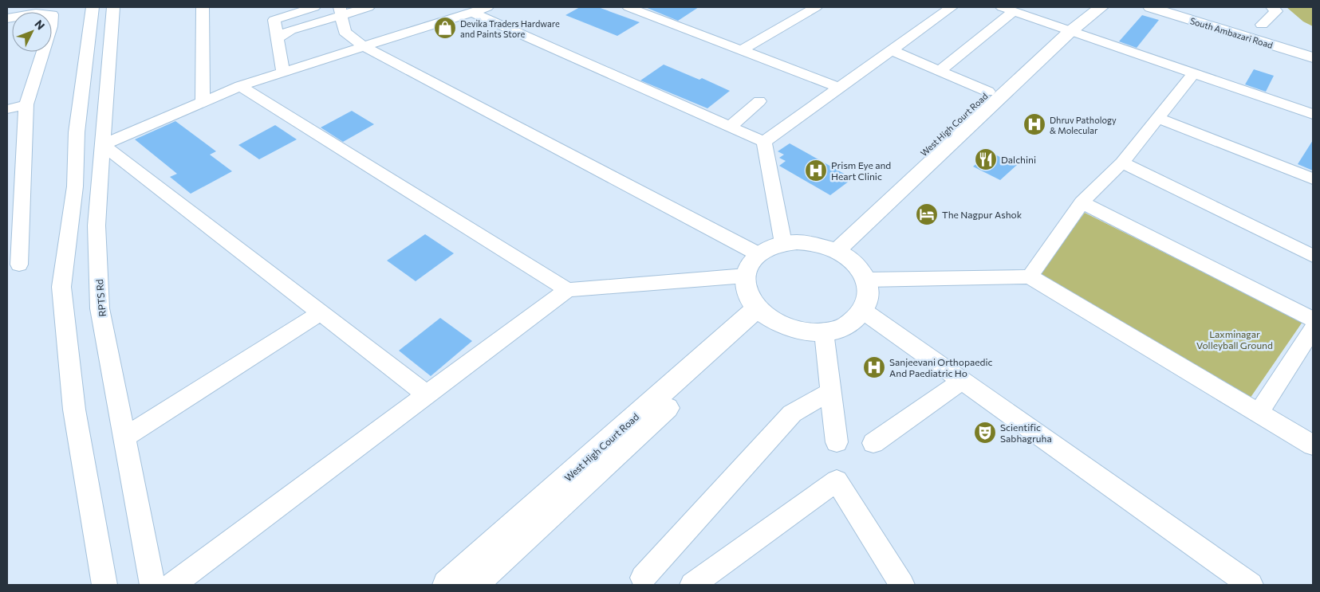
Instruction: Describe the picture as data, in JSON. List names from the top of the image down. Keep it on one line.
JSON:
{"streets":{"main road":["South Ambazari Road","West High Court Road"],"street":["RPTS Rd"]},"parks":["Laxminagar Volleyball Ground"],"places":{"shop":["Devika Traders Hardware and Paints Store"],"hospital":["Dhruv Pathology & Molecular","Prism Eye and Heart Clinic","Sanjeevani Orthopaedic And Paediatric Ho"],"restaurant":["Dalchini"],"hotel":["The Nagpur Ashok"],"theatre":["Scientific Sabhagruha"]},"north":"top right"}
